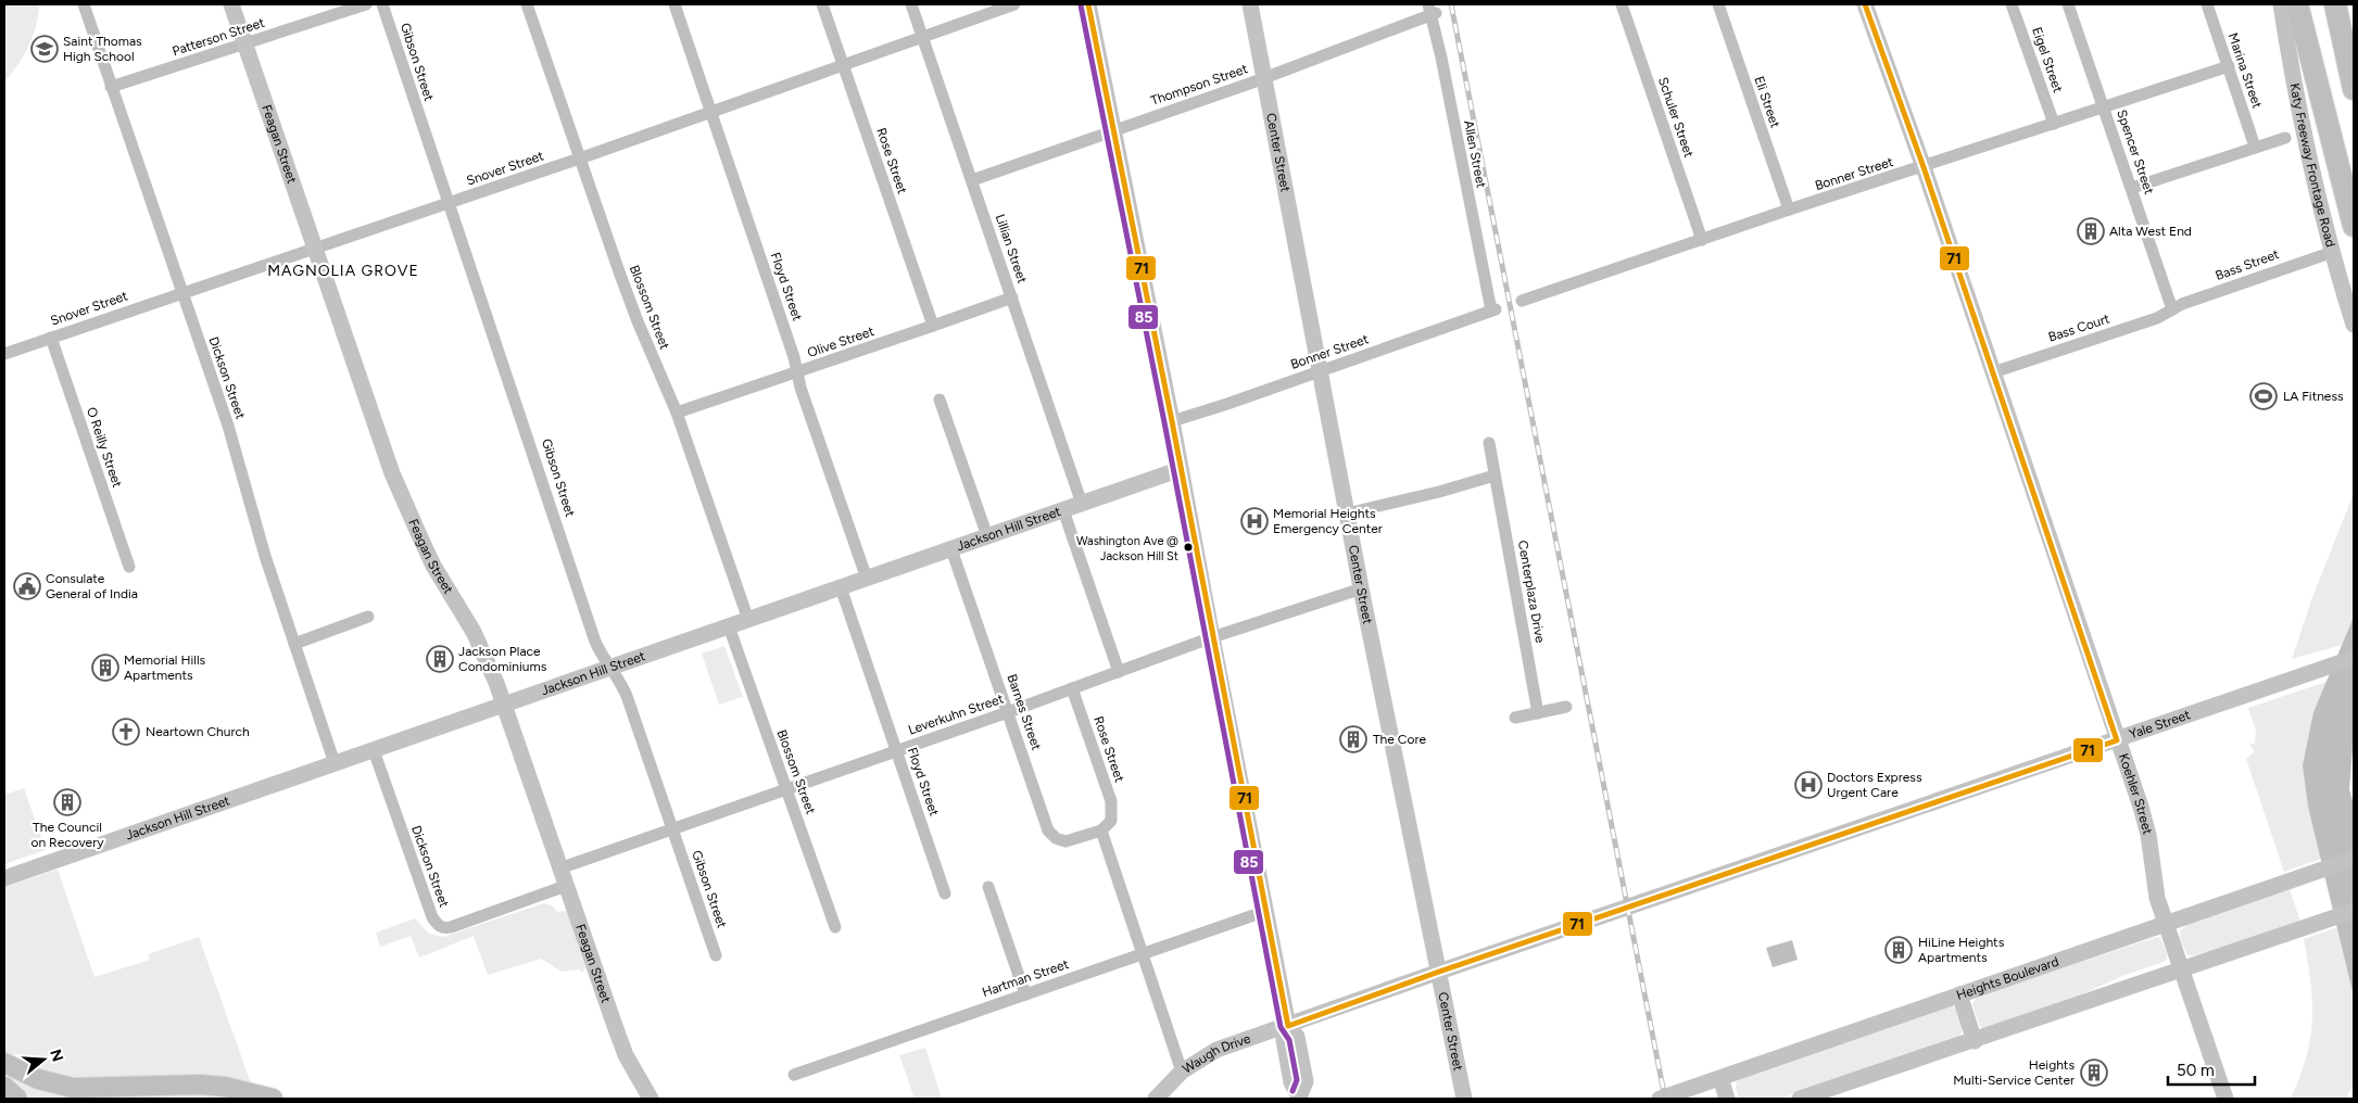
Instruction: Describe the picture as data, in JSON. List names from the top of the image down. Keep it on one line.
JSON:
{"streets":{"street":["Patterson Street","Eigel Street","Gibson Street","Marina Street","Thompson Street","Eli Street","Schuler Street","Feagan Street","Center Street","Spencer Street","Allen Street","Rose Street","Katy Freeway Frontage Road","Snover Street","Bonner Street","Lillian Street","Bass Street","Floyd Street","Blossom Street","Bass Court","Olive Street","Dickson Street","O Reilly Street","Jackson Hill Street","Centerplaza Drive","Barnes Street","Leverkuhn Street","Yale Street","Koehler Street","Hartman Street","Heights Boulevard","Waugh Drive"]},"crossings":[["Patterson Street","Feagan Street"],["Patterson Street","Dickson Street"],["Eigel Street","Bonner Street"],["Gibson Street","Snover Street"],["Gibson Street","Jackson Hill Street"],["Gibson Street","Leverkuhn Street"],["Marina Street","Bonner Street"],["Thompson Street","Center Street"],["Thompson Street","Allen Street"],["Thompson Street","Lillian Street"],["Eli Street","Bonner Street"],["Schuler Street","Bonner Street"],["Feagan Street","Snover Street"],["Feagan Street","Dickson Street"],["Feagan Street","Jackson Hill Street"],["Feagan Street","Leverkuhn Street"],["Center Street","Bonner Street"],["Center Street","Leverkuhn Street"],["Center Street","Yale Street"],["Spencer Street","Bonner Street"],["Spencer Street","Bass Street"],["Spencer Street","Bass Court"],["Allen Street","Bonner Street"],["Rose Street","Snover Street"],["Rose Street","Olive Street"],["Rose Street","Barnes Street"],["Rose Street","Leverkuhn Street"],["Katy Freeway Frontage Road","Bass Street"],["Snover Street","Lillian Street"],["Snover Street","Floyd Street"],["Snover Street","Blossom Street"],["Snover Street","Dickson Street"],["Snover Street","O Reilly Street"],["Bonner Street","Koehler Street"],["Lillian Street","Olive Street"],["Lillian Street","Jackson Hill Street"],["Bass Street","Bass Court"],["Floyd Street","Olive Street"],["Floyd Street","Jackson Hill Street"],["Floyd Street","Leverkuhn Street"],["Blossom Street","Olive Street"],["Blossom Street","Jackson Hill Street"],["Blossom Street","Leverkuhn Street"],["Bass Court","Koehler Street"],["Dickson Street","Jackson Hill Street"],["Jackson Hill Street","Barnes Street"],["Barnes Street","Leverkuhn Street"],["Yale Street","Koehler Street"],["Yale Street","Waugh Drive"],["Koehler Street","Heights Boulevard"]],"districts":["MAGNOLIA GROVE"],"places":{"school or university":["Saint Thomas High School"],"building":["Alta West End","Jackson Place Condominiums","Memorial Hills Apartments","The Core","The Council on Recovery","HiLine Heights Apartments","Heights Multi-Service Center"],"sports":["LA Fitness"],"hospital":["Memorial Heights Emergency Center","Doctors Express Urgent Care"],"other":["Washington Ave @ Jackson Hill St"],"public building":["Consulate General of India"],"church":["Neartown Church"]},"lines":["transit line 71","transit line 85"],"scale_bar":"50 m","north":"right"}
